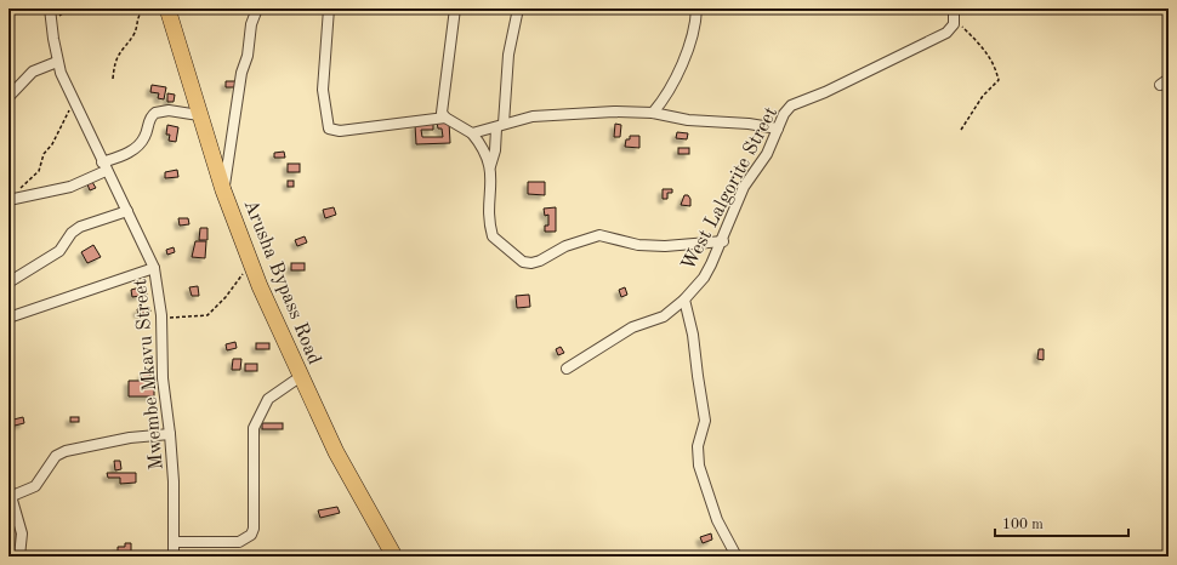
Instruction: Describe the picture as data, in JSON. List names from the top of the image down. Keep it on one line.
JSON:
{"streets":{"main road":["Arusha Bypass Road"],"street":["West Lalgorite Street","Mwembe Mkavu Street"]},"scale_bar":"100 m"}
